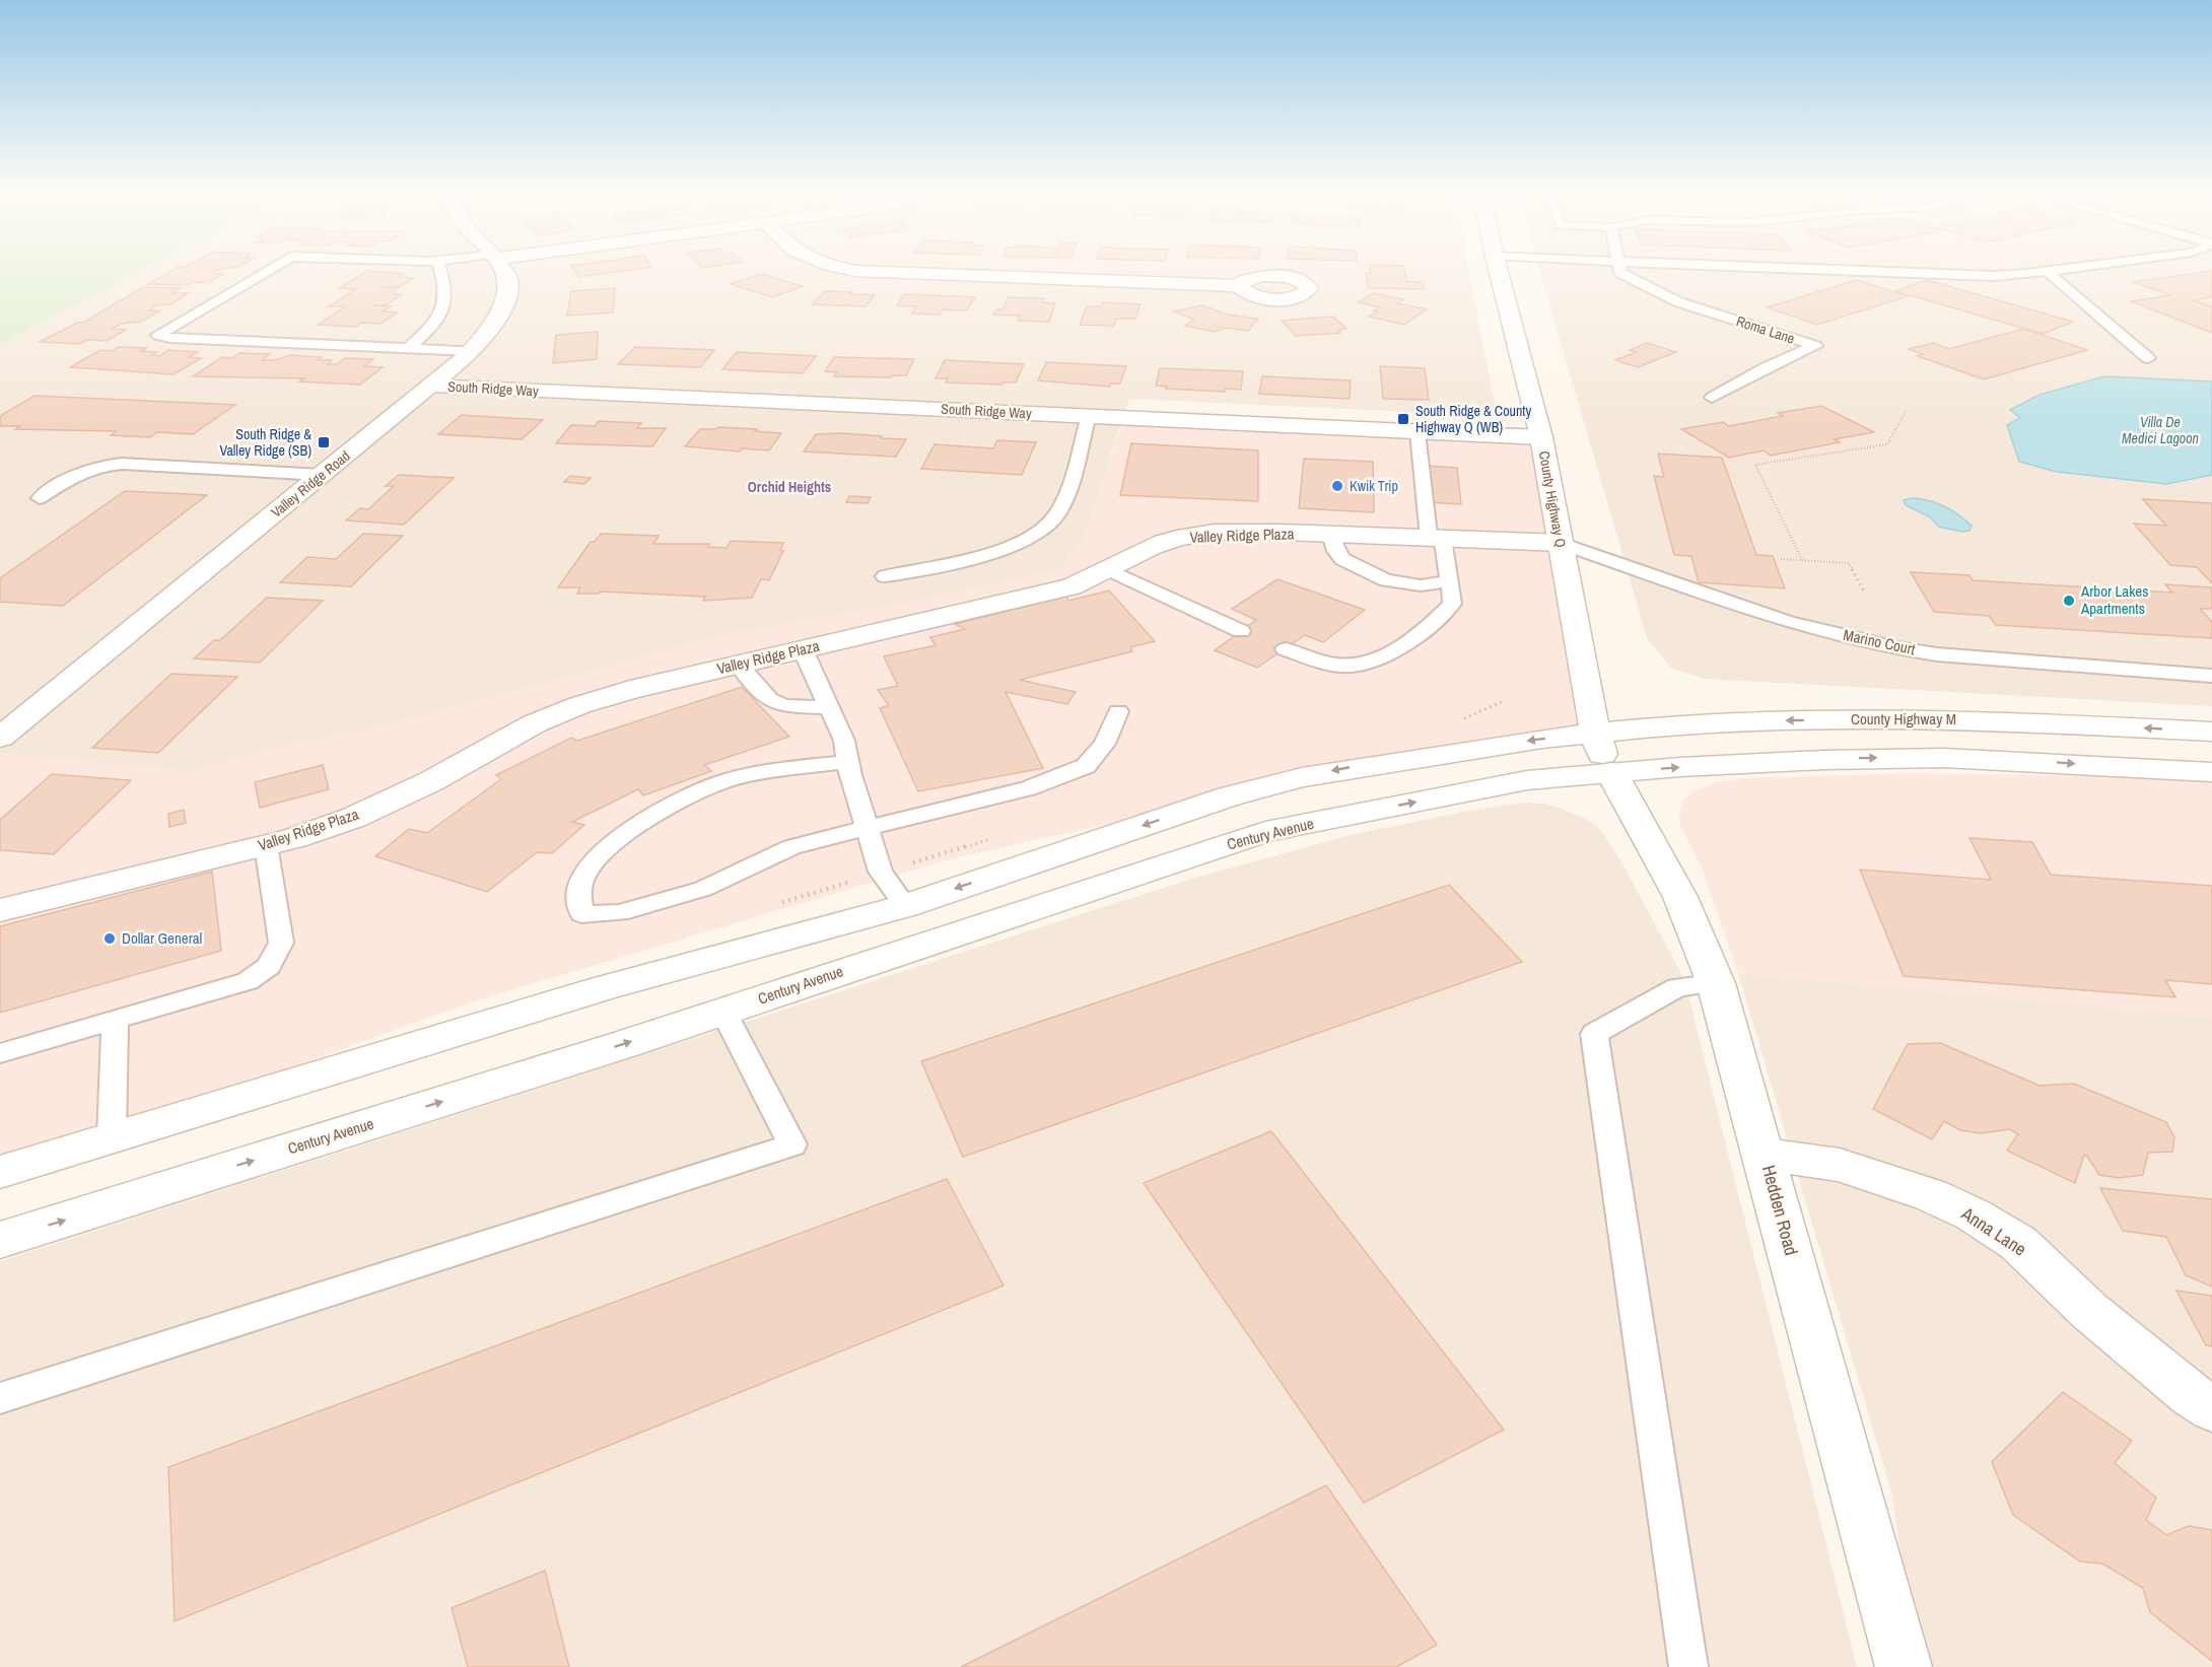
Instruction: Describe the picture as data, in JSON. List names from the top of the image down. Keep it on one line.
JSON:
{"streets":{"street":["South Ridge Way","Valley Ridge Road","County Highway Q","Valley Ridge Plaza","County Highway M","Century Avenue","Hedden Road","Anna Lane"],"lane":["Roma Lane","Marino Court"]},"crossings":[["South Ridge Way","Valley Ridge Road"],["South Ridge Way","County Highway Q"],["County Highway Q","Valley Ridge Plaza"],["County Highway Q","Marino Court"],["County Highway Q","County Highway M"],["County Highway Q","Century Avenue"],["County Highway Q","Hedden Road"],["Valley Ridge Plaza","Marino Court"],["Century Avenue","Hedden Road"],["Hedden Road","Anna Lane"]],"districts":["Orchid Heights"],"water":["Villa De Medici Lagoon"],"places":{"transit":["South Ridge & County Highway Q (WB)","South Ridge & Valley Ridge (SB)"],"other":["Kwik Trip","Arbor Lakes Apartments","Dollar General"]}}
